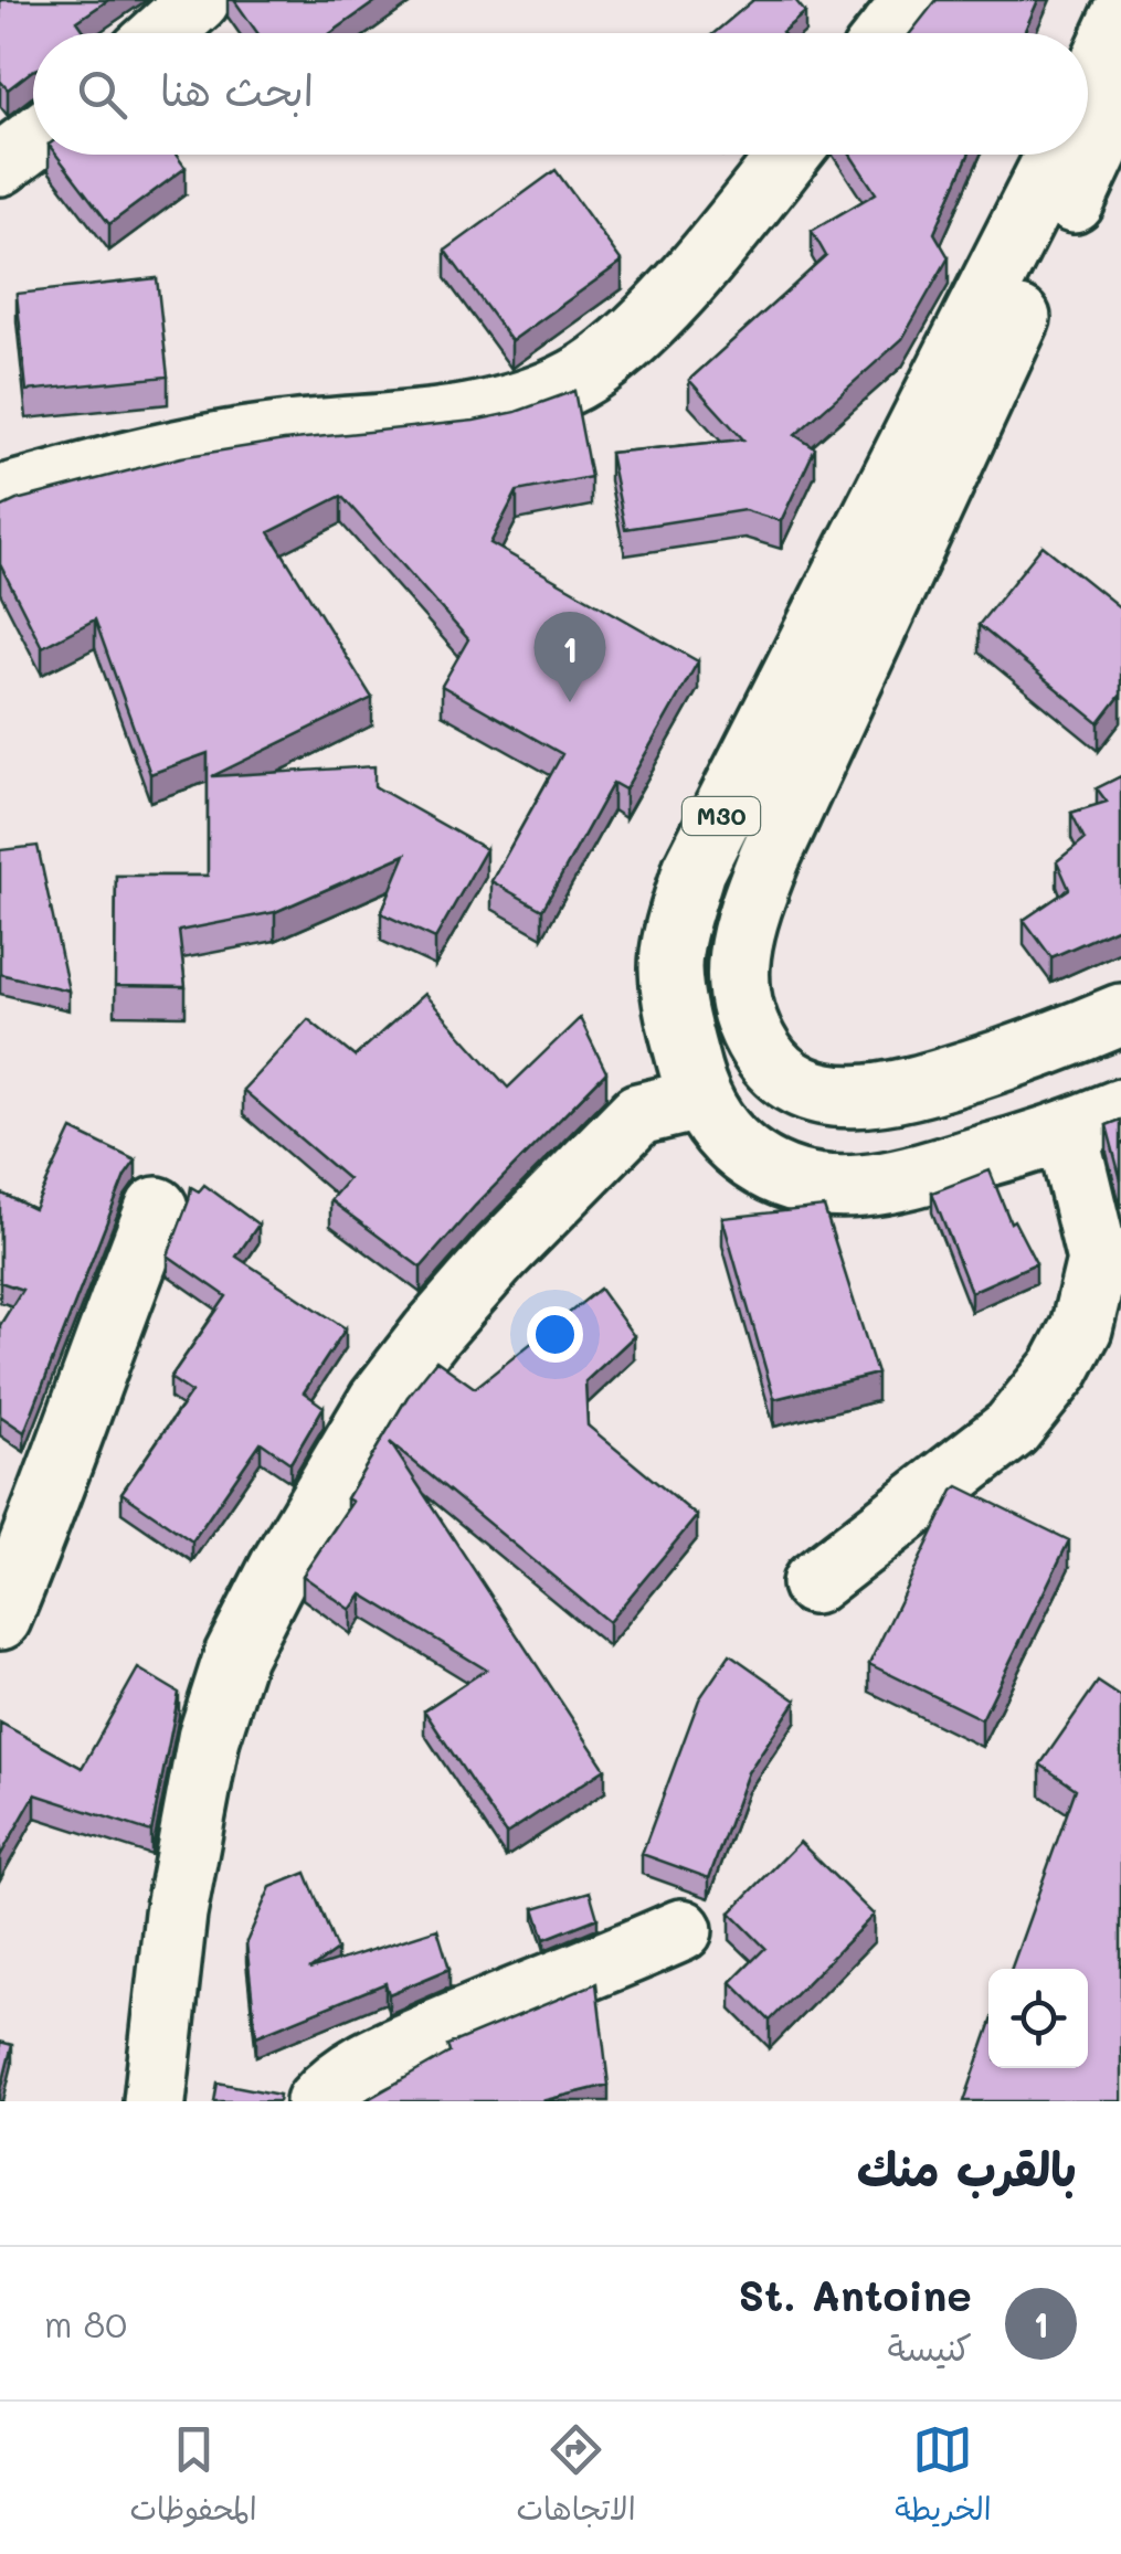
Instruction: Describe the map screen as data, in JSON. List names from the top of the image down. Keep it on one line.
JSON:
{"streets":{"main road":["M30"]},"page":{"search":"ابحث هنا","pins":"1","heading":"بالقرب منك","list":[{"mark":"1","name":"St. Antoine","note":"كنيسة","value":"80 m"}],"nav":["الخريطة","الاتجاهات","المحفوظات"]}}
